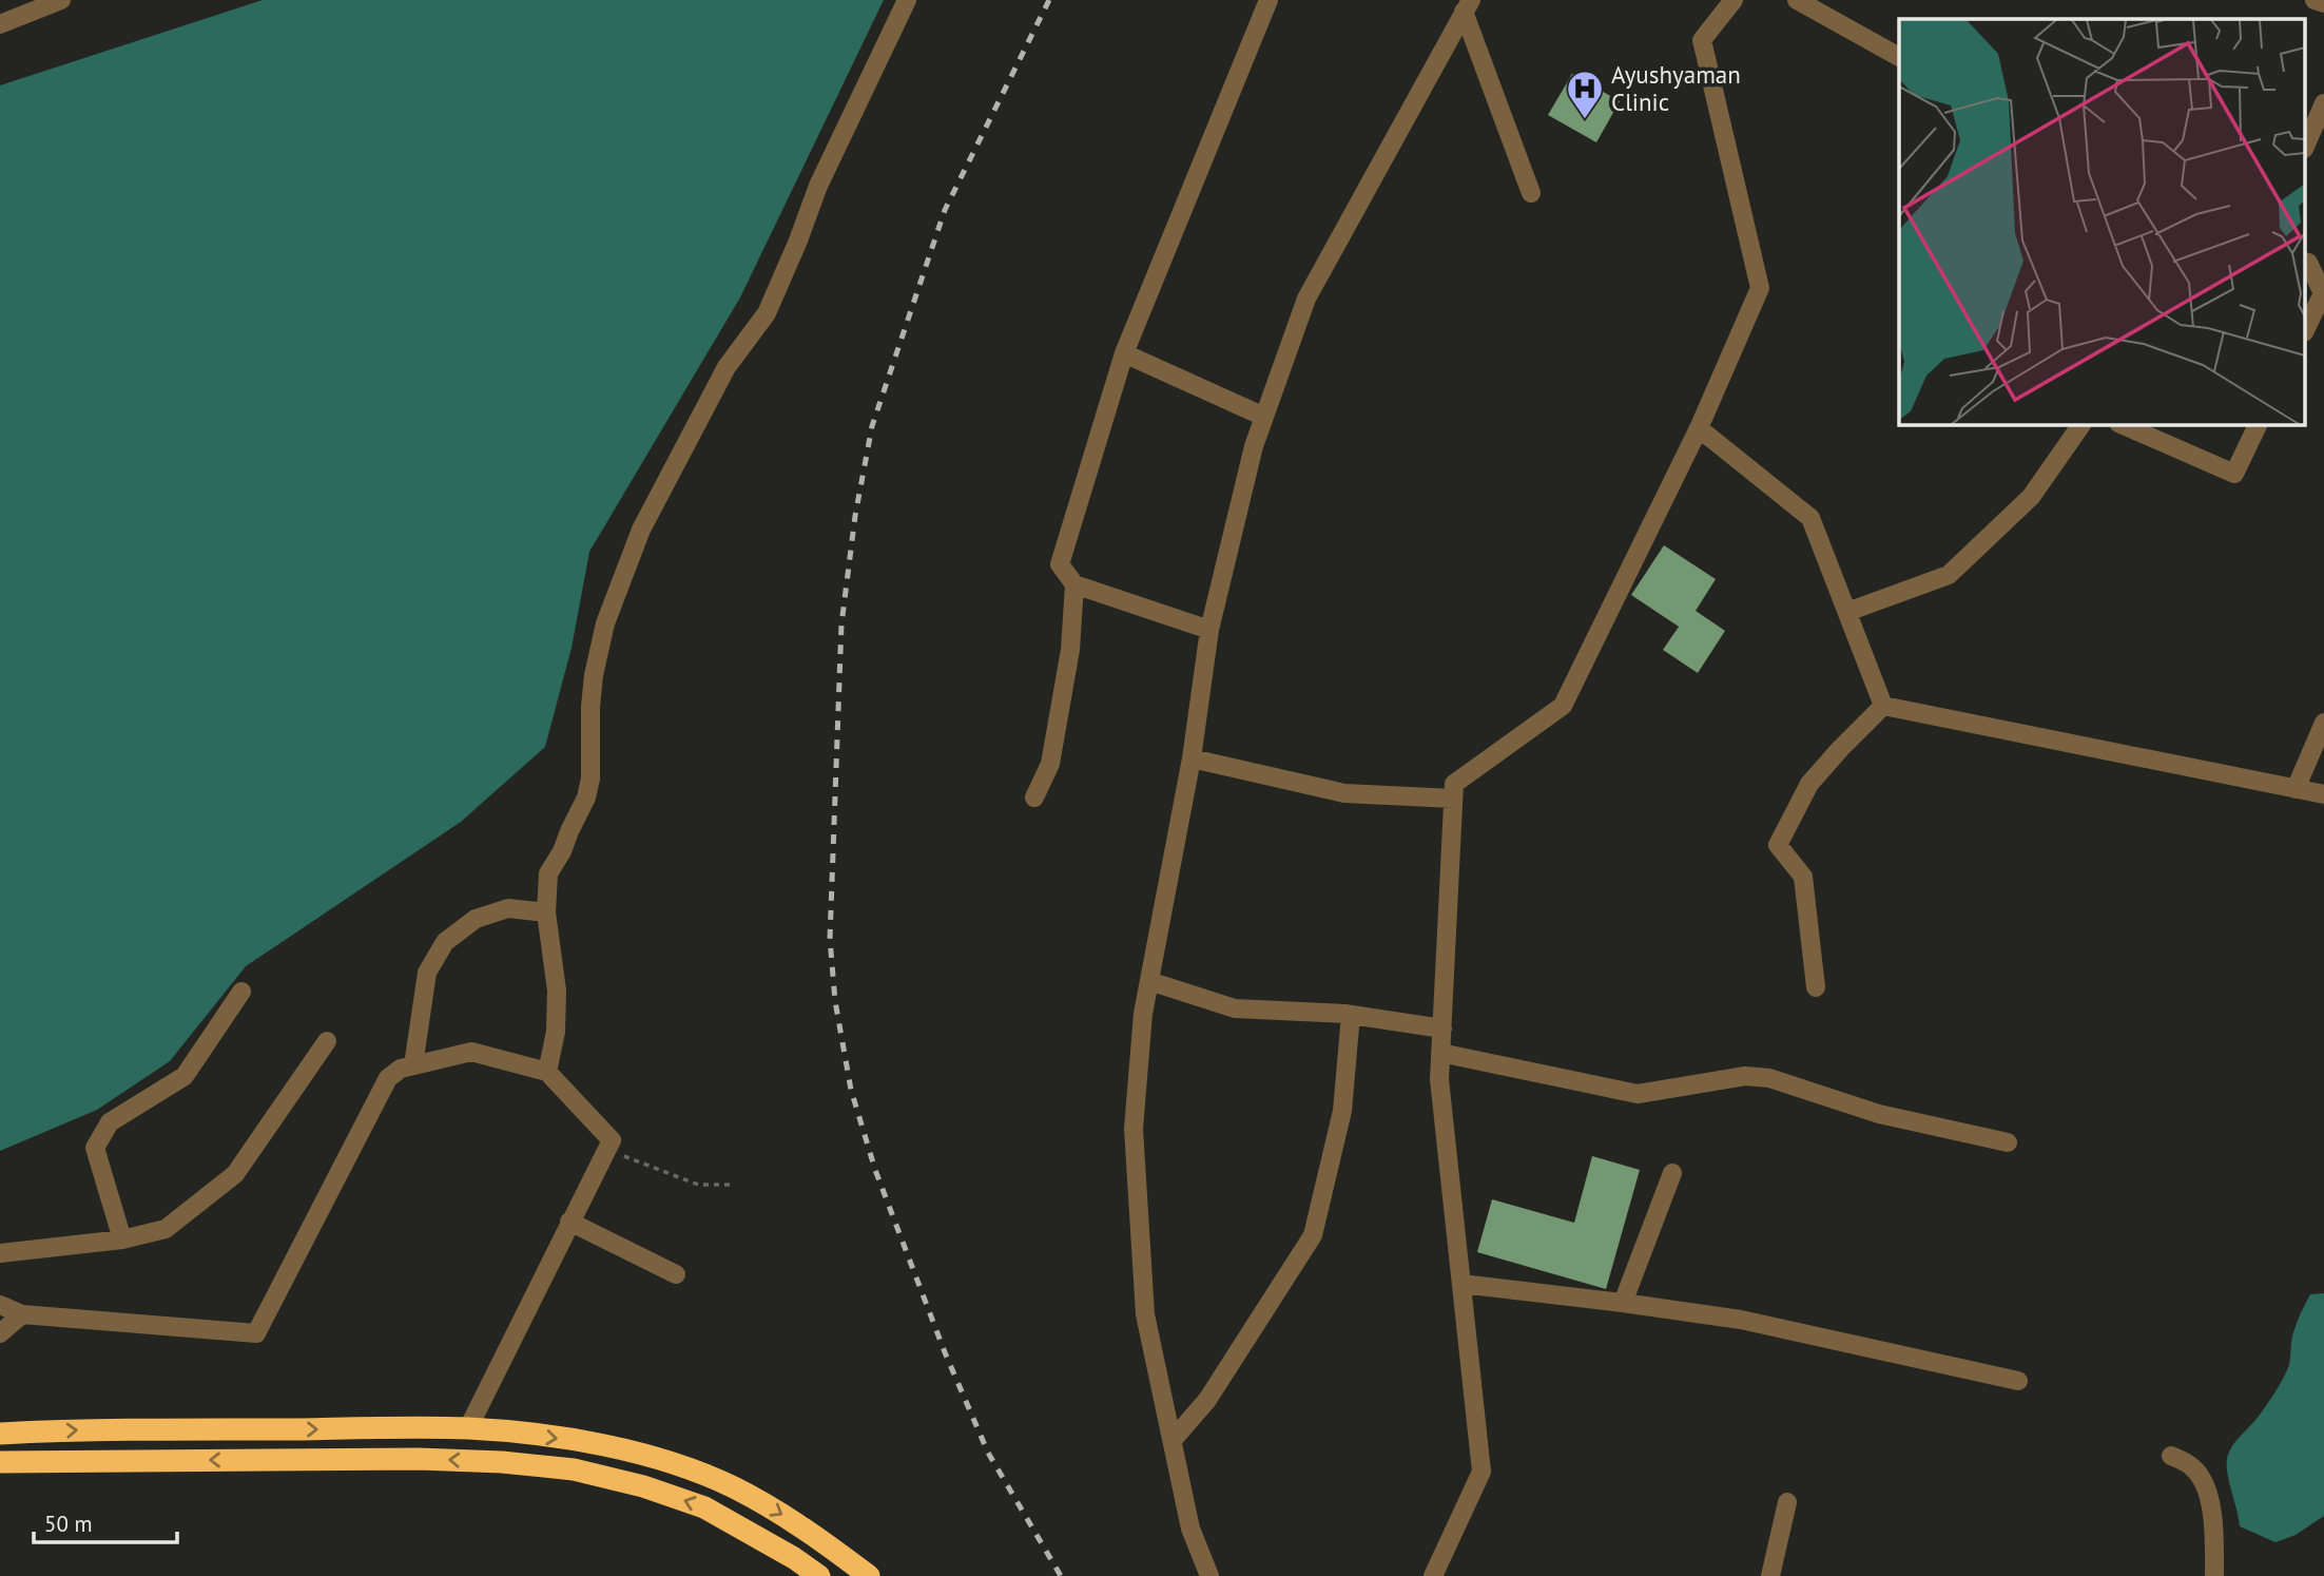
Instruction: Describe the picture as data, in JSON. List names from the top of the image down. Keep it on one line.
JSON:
{"places":{"hospital":["Ayushyaman Clinic"]},"scale_bar":"50 m"}
